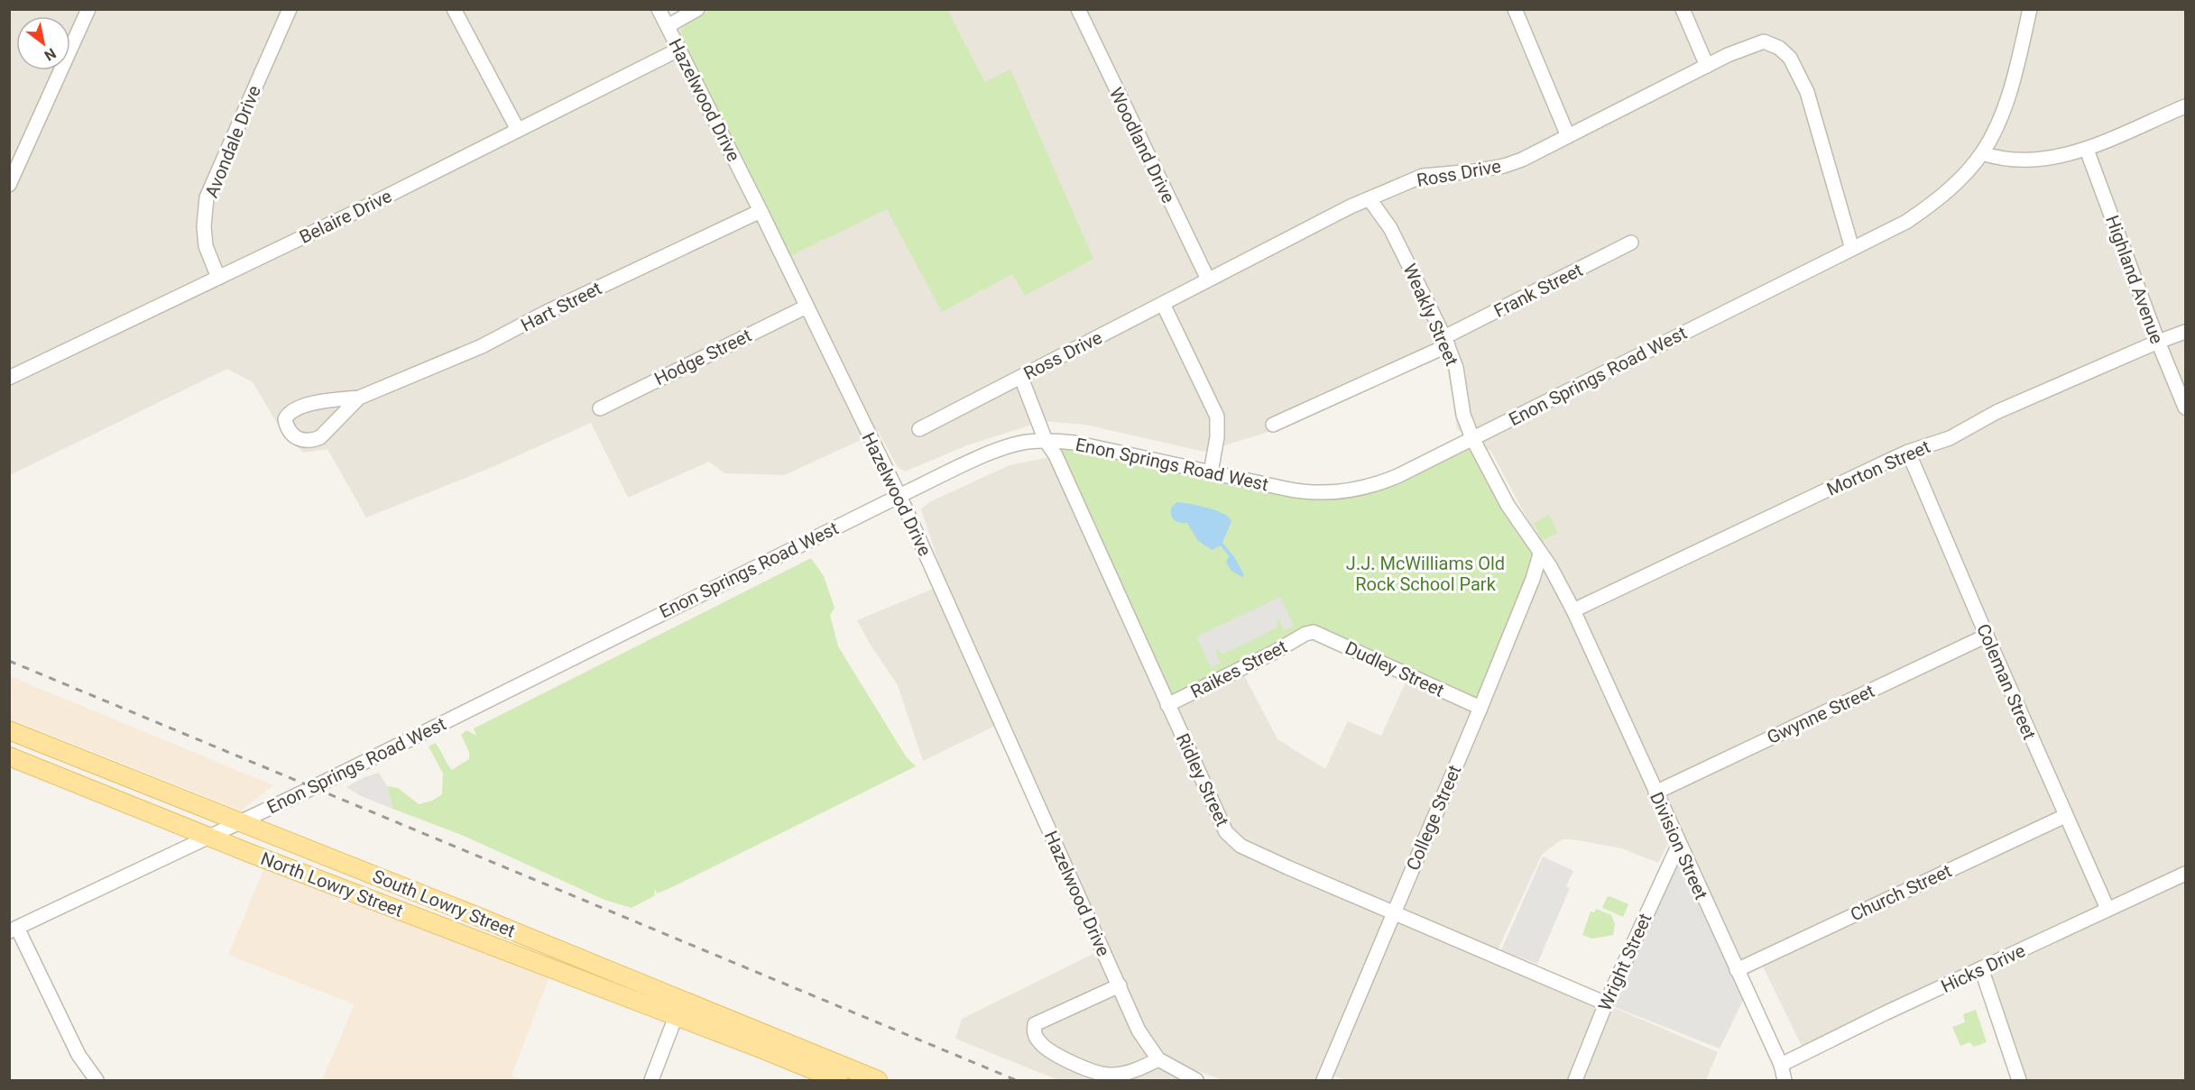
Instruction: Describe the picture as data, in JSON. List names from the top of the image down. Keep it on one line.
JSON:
{"streets":{"main road":["North Lowry Street","South Lowry Street"],"street":["Hazelwood Drive","Avondale Drive","Woodland Drive","Ross Drive","Belaire Drive","Highland Avenue","Frank Street","Hart Street","Weakly Street","Hodge Street","Enon Springs Road West","Morton Street","Raikes Street","Dudley Street","Coleman Street","Gwynne Street","Ridley Street","College Street","Division Street","Church Street","Wright Street","Hicks Drive"]},"crossings":[["Hazelwood Drive","Belaire Drive"],["Hazelwood Drive","Hart Street"],["Hazelwood Drive","Hodge Street"],["Hazelwood Drive","Enon Springs Road West"],["Avondale Drive","Belaire Drive"],["Woodland Drive","Ross Drive"],["Ross Drive","Weakly Street"],["Ross Drive","Enon Springs Road West"],["Ross Drive","Ridley Street"],["Highland Avenue","Morton Street"],["Frank Street","Weakly Street"],["Weakly Street","Enon Springs Road West"],["Enon Springs Road West","Ridley Street"],["Enon Springs Road West","North Lowry Street"],["Enon Springs Road West","South Lowry Street"],["Morton Street","Coleman Street"],["Morton Street","Division Street"],["Raikes Street","Dudley Street"],["Raikes Street","Ridley Street"],["Dudley Street","College Street"],["Coleman Street","Gwynne Street"],["Coleman Street","Church Street"],["Coleman Street","Hicks Drive"],["Gwynne Street","Division Street"],["Ridley Street","College Street"],["Ridley Street","Wright Street"],["Division Street","Church Street"],["Division Street","Wright Street"],["Division Street","Hicks Drive"],["North Lowry Street","South Lowry Street"]],"parks":["J.J. McWilliams Old Rock School Park"],"north":"bottom right"}
